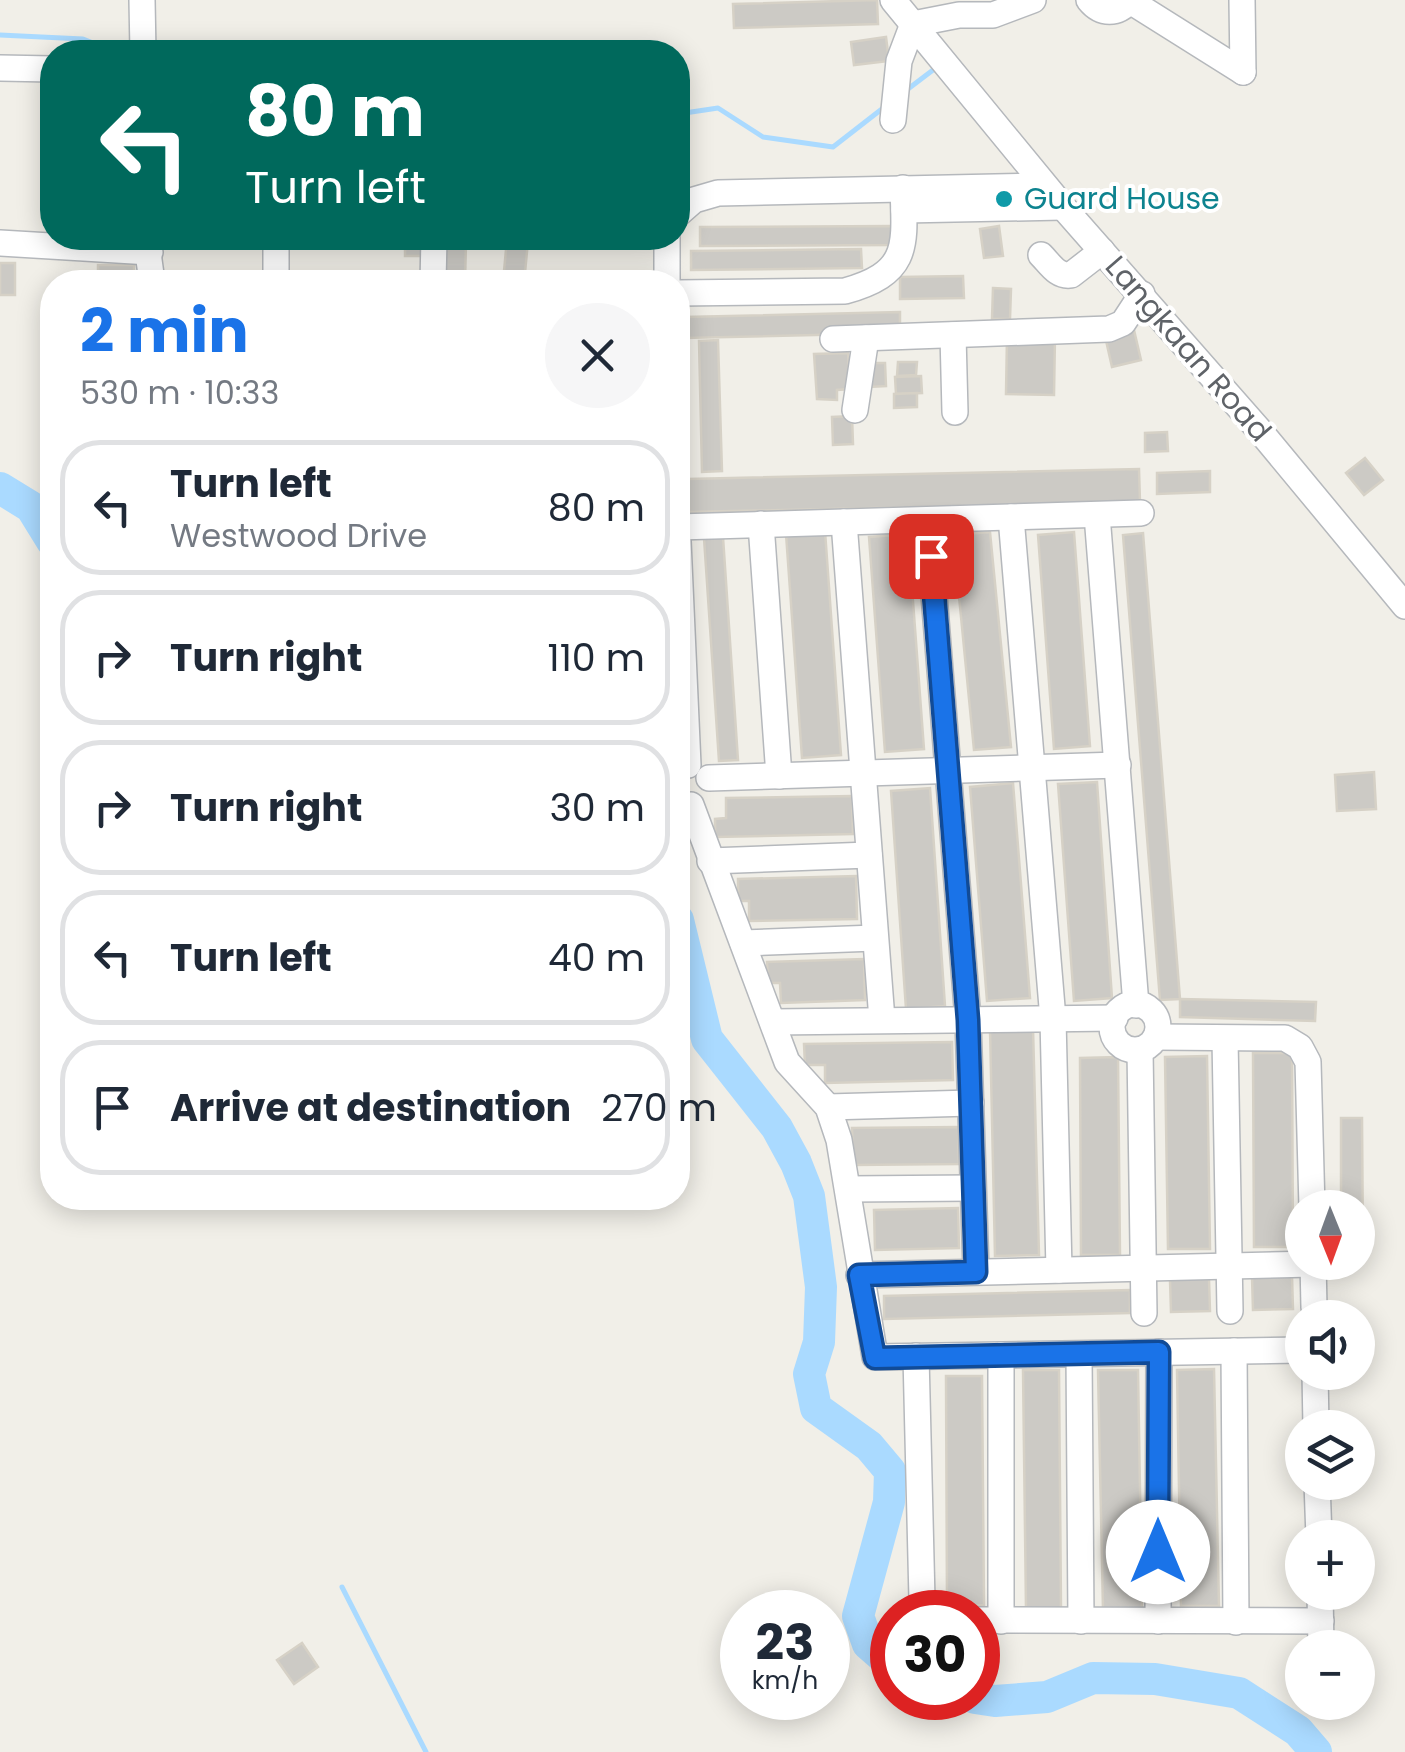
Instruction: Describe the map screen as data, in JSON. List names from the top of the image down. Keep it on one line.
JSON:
{"streets":{"street":["Langkaan Road"]},"places":["Guard House"],"north":"bottom","page":{"turn":["80 m","Turn left"],"heading":["2 min","530 m · 10:33"],"list":[{"name":"Turn left","note":"Westwood Drive","value":"80 m"},{"name":"Turn right","value":"110 m"},{"name":"Turn right","value":"30 m"},{"name":"Turn left","value":"40 m"},{"name":"Arrive at destination","value":"270 m"}],"map_buttons":["+","−"],"speed":"23 km/h","limit":"30"}}
